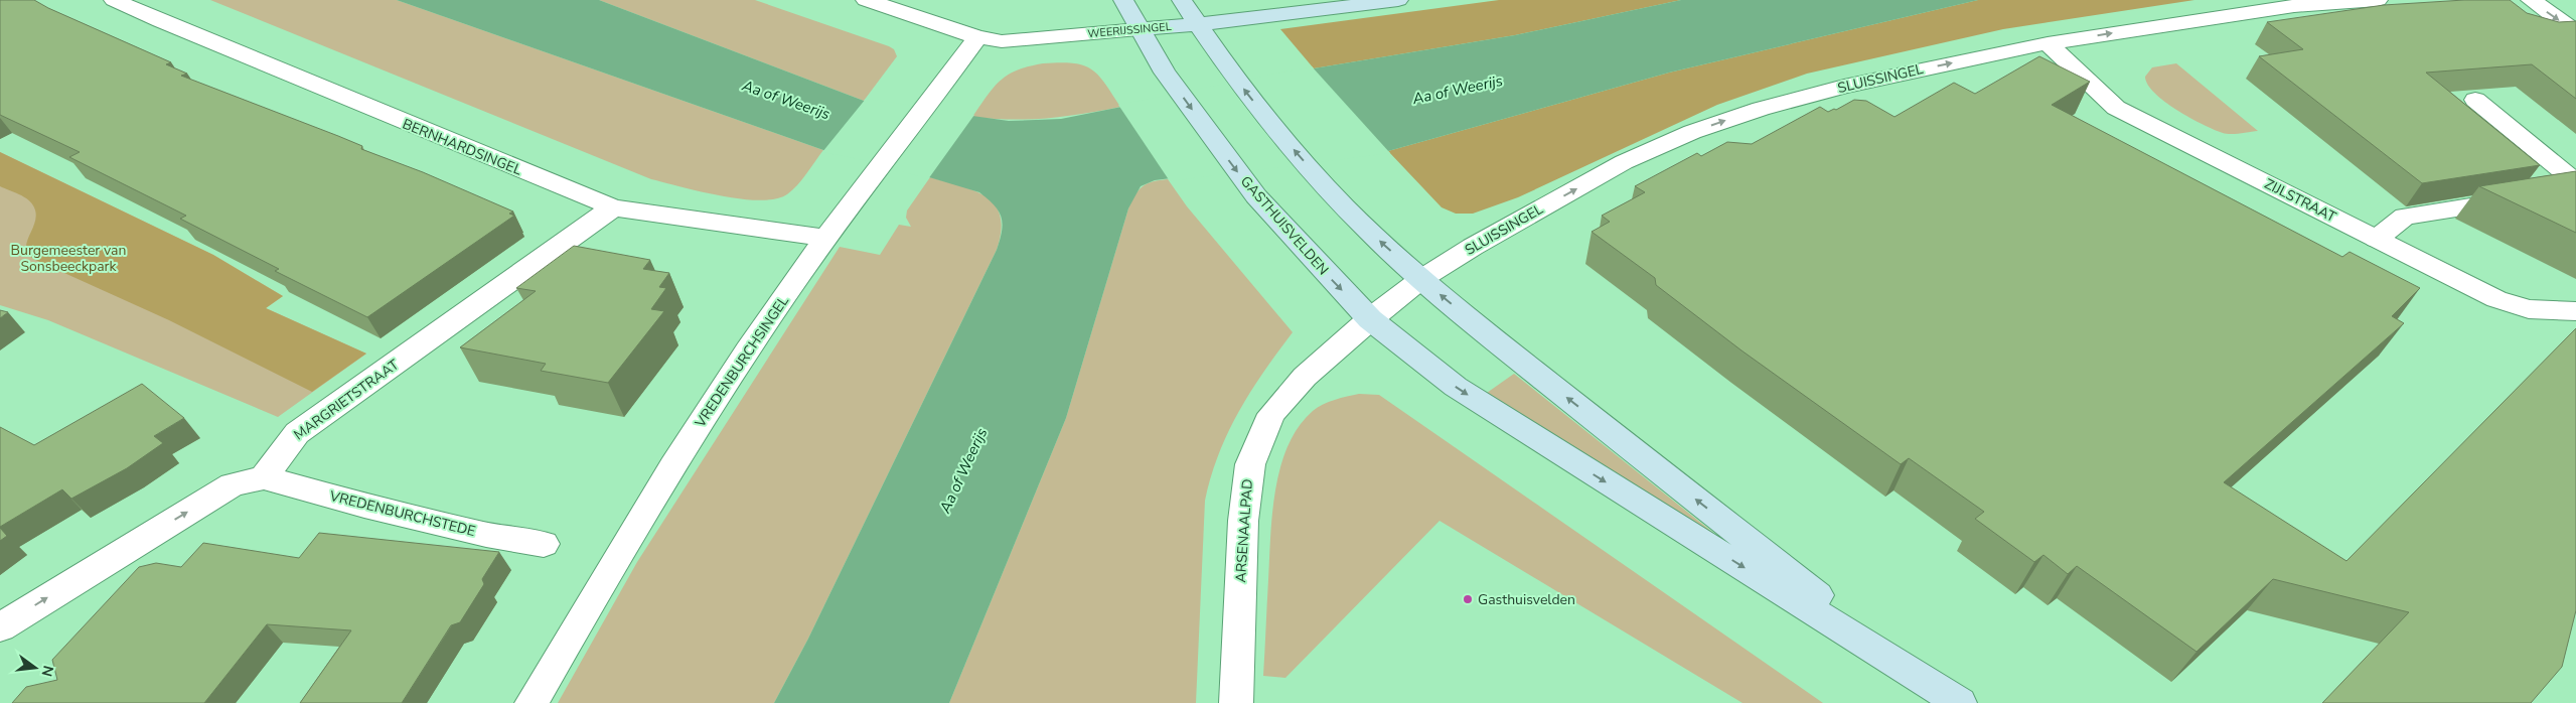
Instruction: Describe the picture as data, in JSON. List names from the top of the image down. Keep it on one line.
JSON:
{"streets":{"main road":["WEERIJSSINGEL","GASTHUISVELDEN"],"street":["SLUISSINGEL","BERNHARDSINGEL","ZIJLSTRAAT","VREDENBURCHSINGEL","MARGRIETSTRAAT","VREDENBURCHSTEDE","ARSENAALPAD"]},"crossings":[["WEERIJSSINGEL","GASTHUISVELDEN"],["WEERIJSSINGEL","VREDENBURCHSINGEL"],["SLUISSINGEL","ZIJLSTRAAT"],["SLUISSINGEL","GASTHUISVELDEN"],["SLUISSINGEL","ARSENAALPAD"],["BERNHARDSINGEL","VREDENBURCHSINGEL"],["BERNHARDSINGEL","MARGRIETSTRAAT"],["GASTHUISVELDEN","ARSENAALPAD"],["MARGRIETSTRAAT","VREDENBURCHSTEDE"]],"one_way":["SLUISSINGEL"],"water":["Aa of Weerijs"],"parks":["Burgemeester van Sonsbeeckpark"],"places":["Gasthuisvelden"],"north":"right"}
